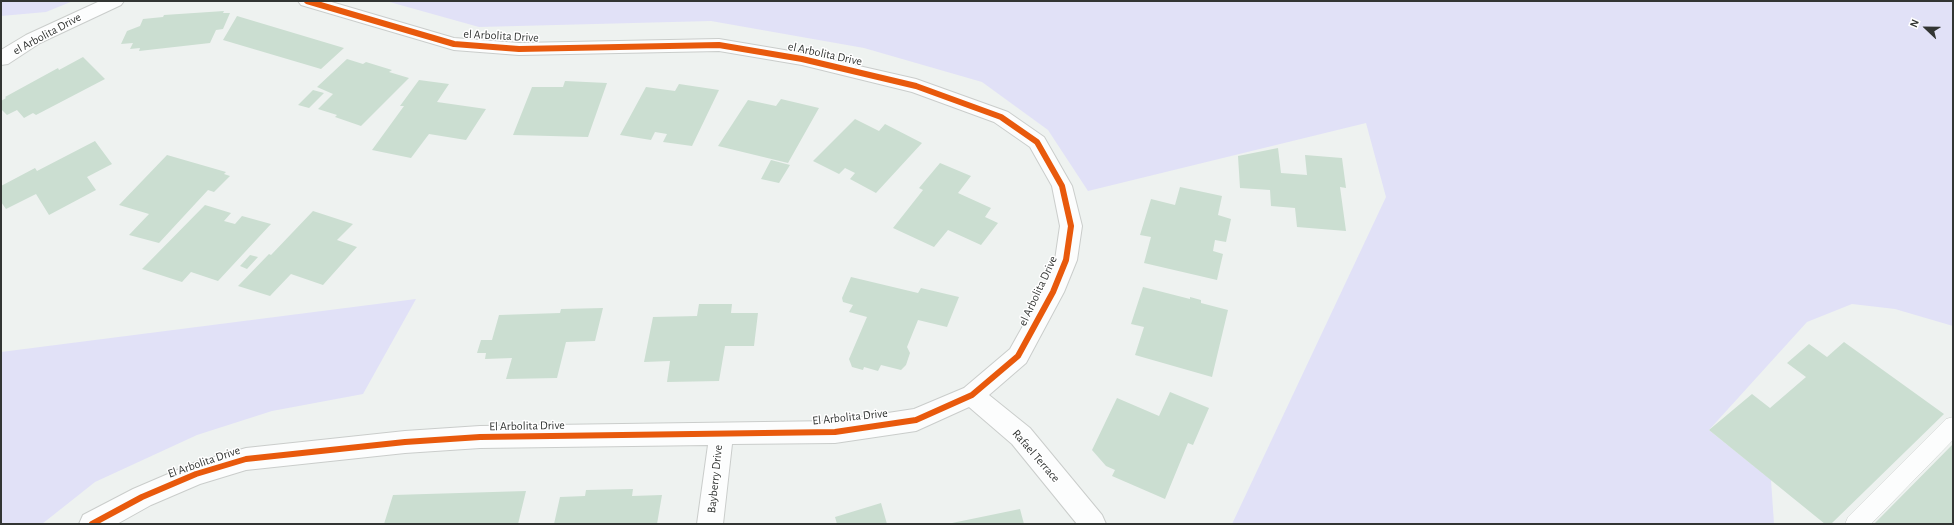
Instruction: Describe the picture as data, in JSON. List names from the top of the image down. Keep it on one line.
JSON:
{"streets":{"street":["el Arbolita Drive","El Arbolita Drive","Rafael Terrace","Bayberry Drive"]},"crossings":[["el Arbolita Drive","El Arbolita Drive"],["el Arbolita Drive","Rafael Terrace"],["El Arbolita Drive","Rafael Terrace"],["El Arbolita Drive","Bayberry Drive"]],"north":"left"}
